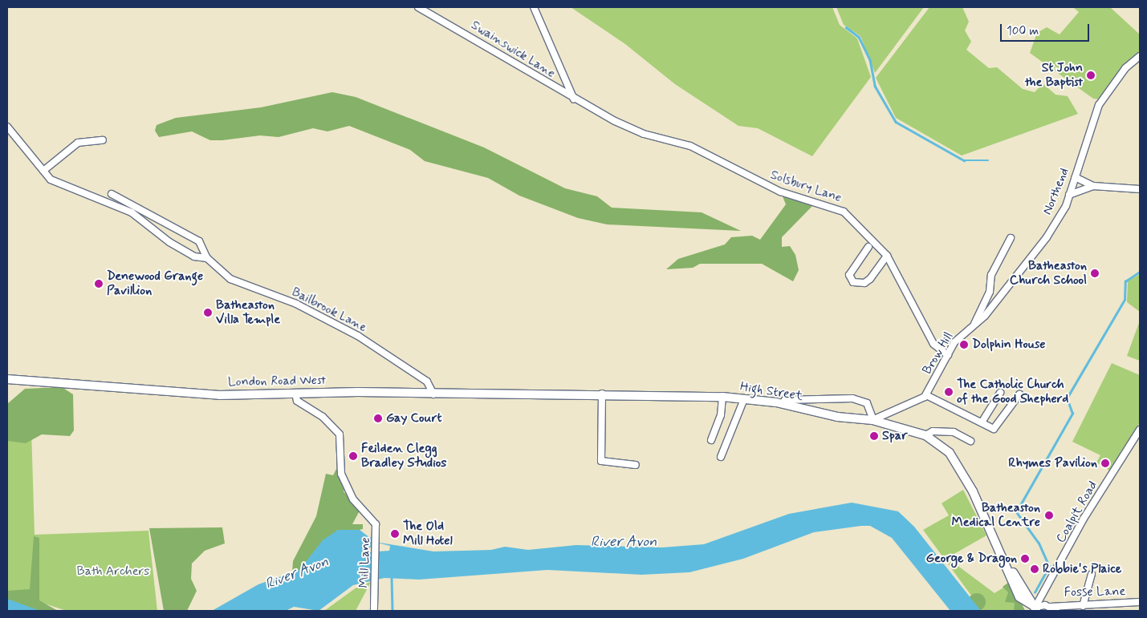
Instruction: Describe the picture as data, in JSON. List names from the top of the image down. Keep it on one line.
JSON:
{"streets":{"street":["Swainswick Lane","Solsbury Lane","Northend","Bailbrook Lane","Brow Hill","London Road West","High Street","Coalpit Road","Mill Lane","Fosse Lane"]},"crossings":[["Swainswick Lane","Solsbury Lane"],["Solsbury Lane","Brow Hill"],["Northend","Brow Hill"],["Bailbrook Lane","London Road West"],["London Road West","High Street"],["London Road West","Mill Lane"],["High Street","Coalpit Road"],["High Street","Fosse Lane"],["Coalpit Road","Fosse Lane"]],"water":["River Avon"],"parks":["Bath Archers"],"places":["St John the Baptist","Batheaston Church School","Denewood Grange Pavillion","Batheaston Villa Temple","Dolphin House","The Catholic Church of the Good Shepherd","Gay Court","Spar","Feilden Clegg Bradley Studios","Rhymes Pavilion","Batheaston Medical Centre","The Old Mill Hotel","George & Dragon","Robbie's Plaice"],"scale_bar":"100 m"}
